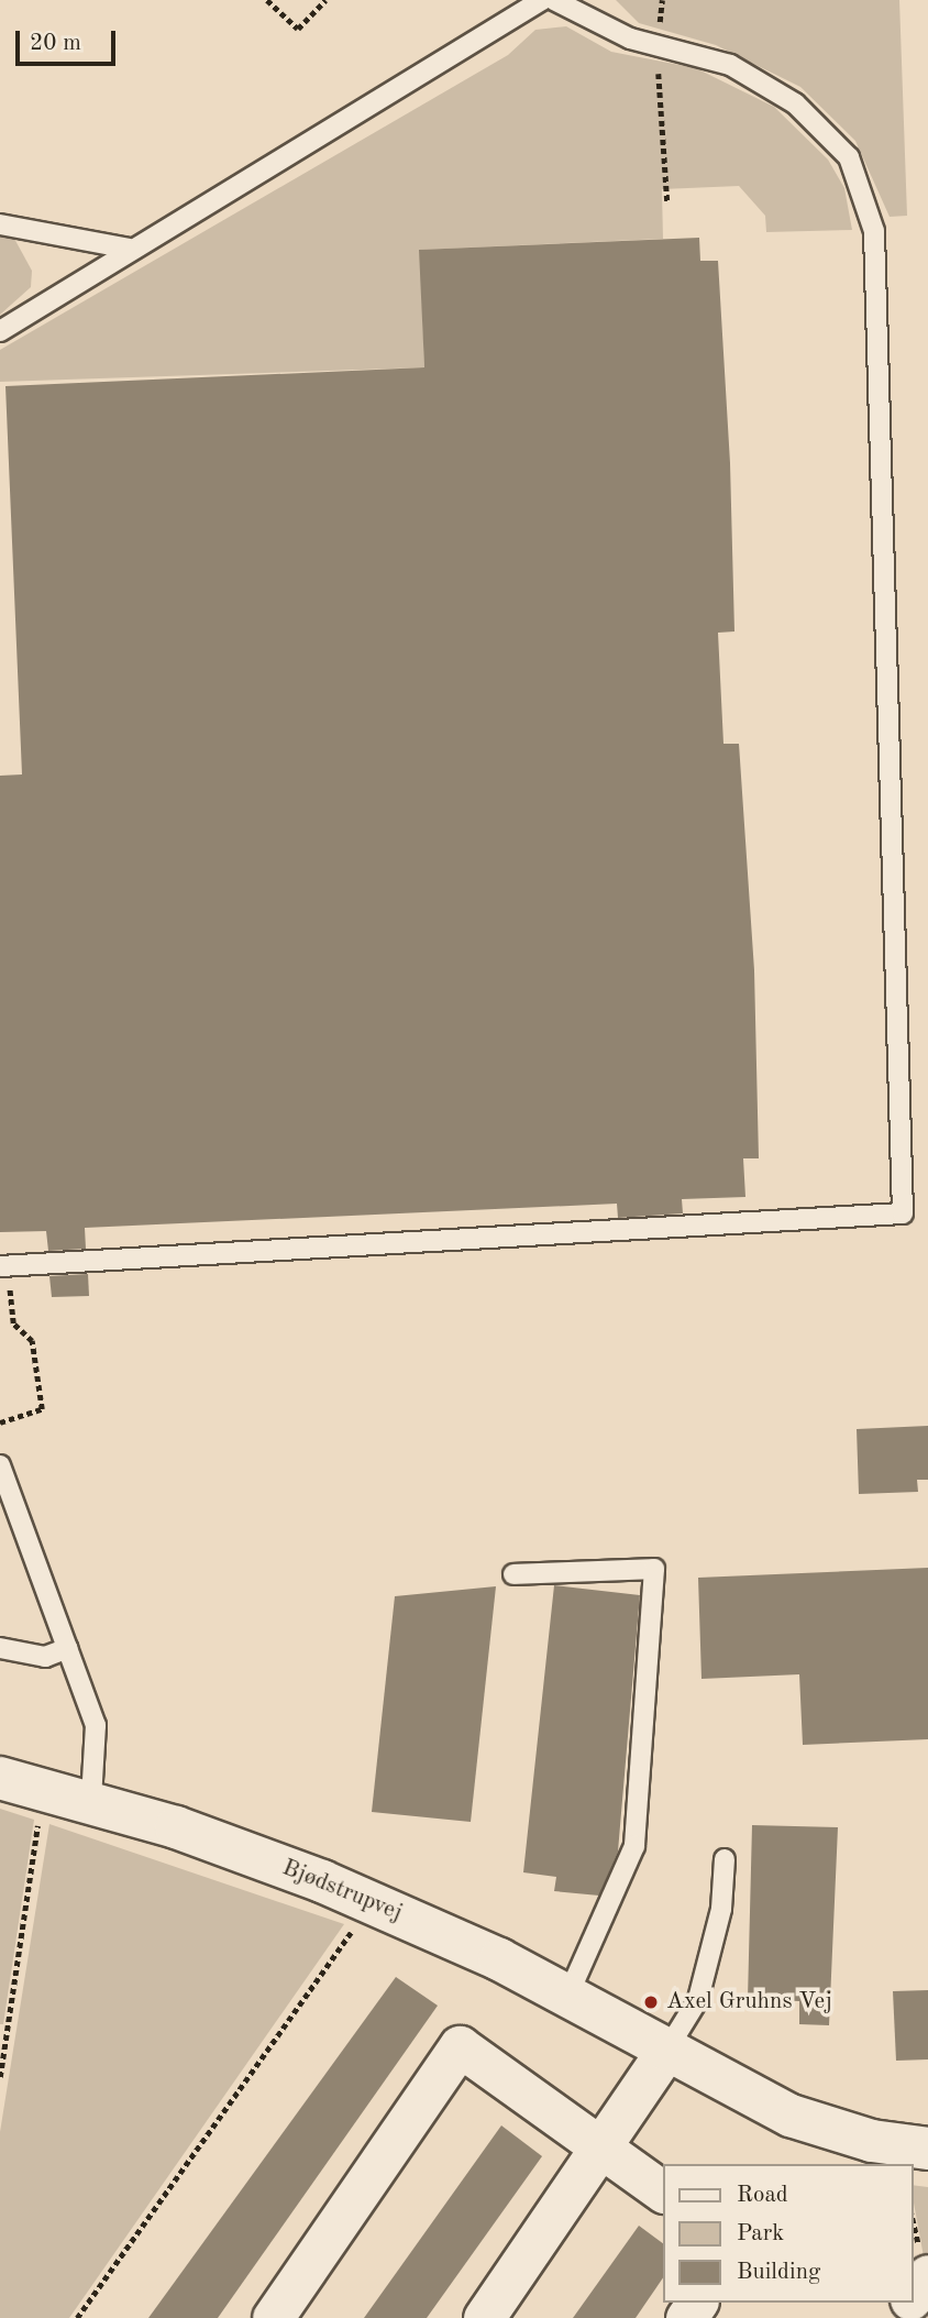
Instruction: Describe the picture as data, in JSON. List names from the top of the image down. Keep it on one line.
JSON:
{"streets":{"street":["Bjødstrupvej"]},"places":["Axel Gruhns Vej"],"legend":["Road","Park","Building"],"scale_bar":"20 m"}
